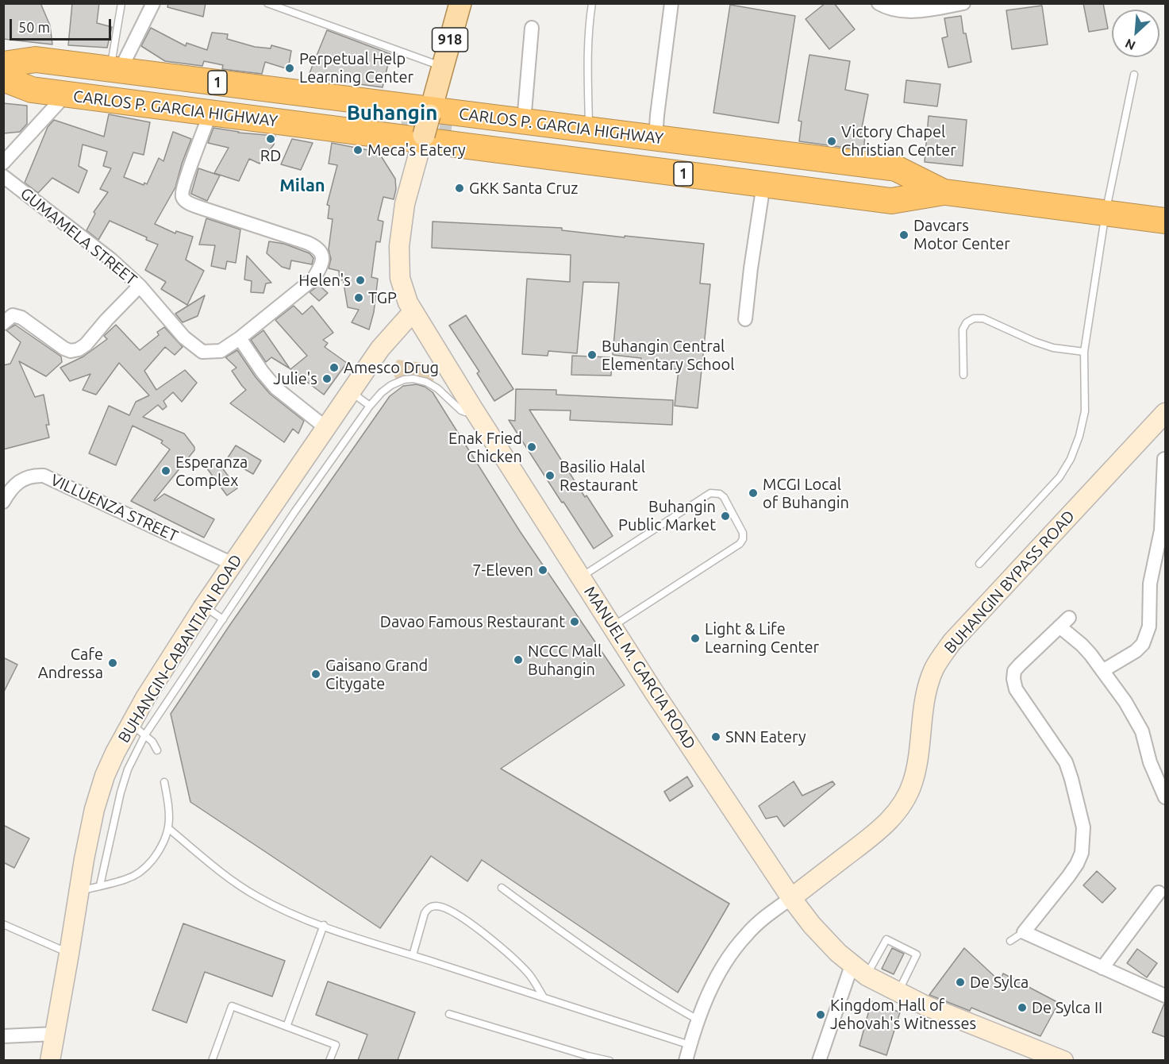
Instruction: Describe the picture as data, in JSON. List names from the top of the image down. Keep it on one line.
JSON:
{"streets":{"highway":["1","CARLOS P. GARCIA HIGHWAY"],"main road":["918","BUHANGIN BYPASS ROAD","BUHANGIN-CABANTIAN ROAD","MANUEL M. GARCIA ROAD"],"street":["GUMAMELA STREET","VILLUENZA STREET"]},"crossings":[["918","CARLOS P. GARCIA HIGHWAY"],["918","MANUEL M. GARCIA ROAD"],["CARLOS P. GARCIA HIGHWAY","GUMAMELA STREET"],["CARLOS P. GARCIA HIGHWAY","MANUEL M. GARCIA ROAD"],["VILLUENZA STREET","BUHANGIN-CABANTIAN ROAD"],["BUHANGIN BYPASS ROAD","MANUEL M. GARCIA ROAD"],["BUHANGIN-CABANTIAN ROAD","MANUEL M. GARCIA ROAD"]],"districts":["Buhangin","Milan"],"places":["Perpetual Help Learning Center","RD","Victory Chapel Christian Center","Meca's Eatery","GKK Santa Cruz","Davcars Motor Center","Helen's","TGP","Buhangin Central Elementary School","Amesco Drug","Julie's","Enak Fried Chicken","Esperanza Complex","Basilio Halal Restaurant","MCGI Local of Buhangin","Buhangin Public Market","7-Eleven","Davao Famous Restaurant","Light & Life Learning Center","NCCC Mall Buhangin","Cafe Andressa","Gaisano Grand Citygate","SNN Eatery","De Sylca","De Sylca II","Kingdom Hall of Jehovah's Witnesses"],"scale_bar":"50 m","north":"bottom left"}
